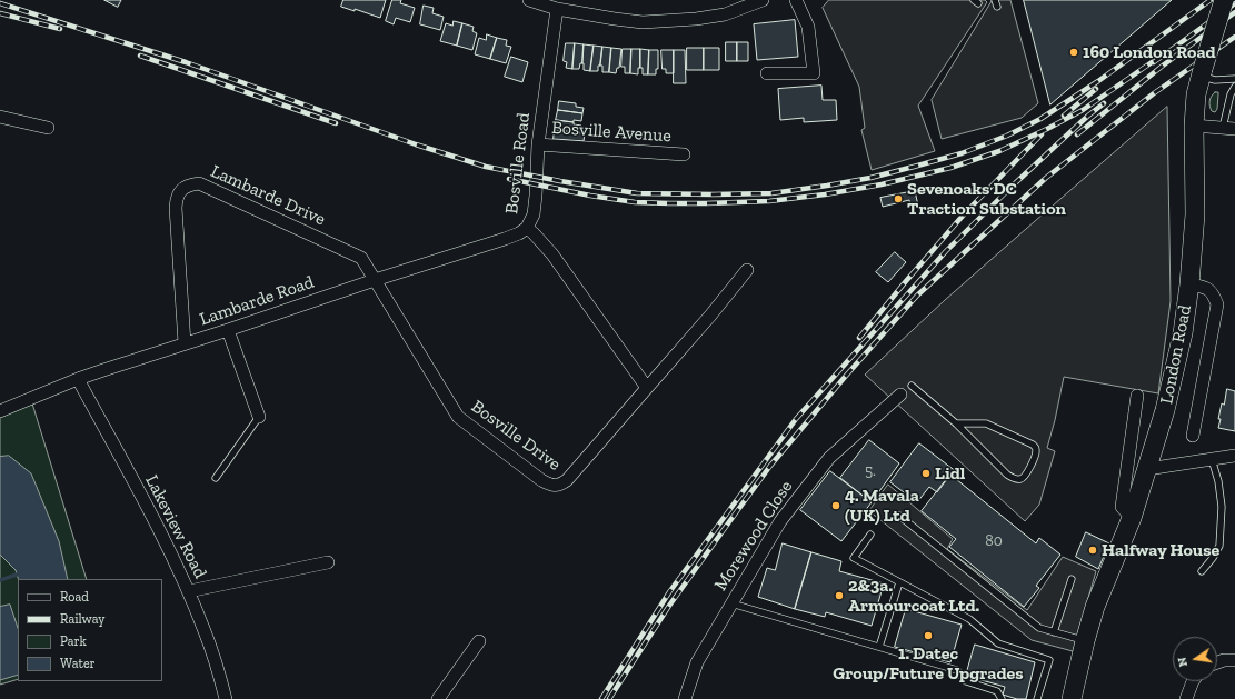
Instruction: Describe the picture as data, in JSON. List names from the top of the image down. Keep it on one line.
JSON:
{"streets":{"main road":["London Road"],"street":["Bosville Avenue","Bosville Road","Lambarde Drive","Lambarde Road","Bosville Drive","Lakeview Road","Morewood Close"]},"crossings":[["Bosville Avenue","Bosville Road"],["Bosville Road","Lambarde Road"],["Bosville Road","Bosville Drive"],["Lambarde Drive","Lambarde Road"],["Lambarde Drive","Bosville Drive"],["Lambarde Road","Bosville Drive"],["Lambarde Road","Lakeview Road"]],"places":["160 London Road","Sevenoaks DC Traction Substation","Lidl","4. Mavala (UK) Ltd","Halfway House","2&3a. Armourcoat Ltd.","1. Datec Group/Future Upgrades"],"house_numbers":["5.","80"],"legend":["Road","Railway","Park","Water"],"north":"left"}
